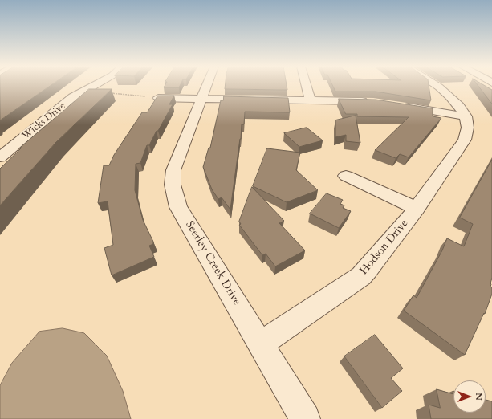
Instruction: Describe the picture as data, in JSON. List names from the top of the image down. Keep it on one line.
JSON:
{"streets":{"street":["Wicks Drive","Hodson Drive","Seerley Creek Drive"]},"crossings":[["Hodson Drive","Seerley Creek Drive"]],"north":"right"}
